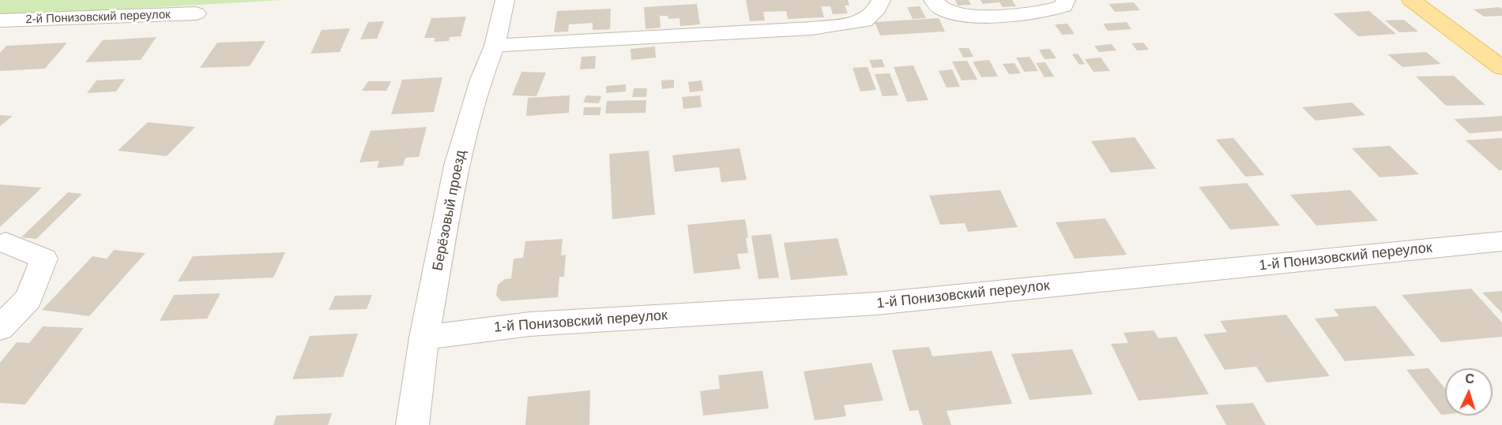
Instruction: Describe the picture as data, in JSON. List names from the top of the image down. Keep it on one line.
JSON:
{"streets":{"street":["2-й Понизовский переулок","Берёзовый проезд","1-й Понизовский переулок"]},"crossings":[["Берёзовый проезд","1-й Понизовский переулок"]],"north":"top"}
